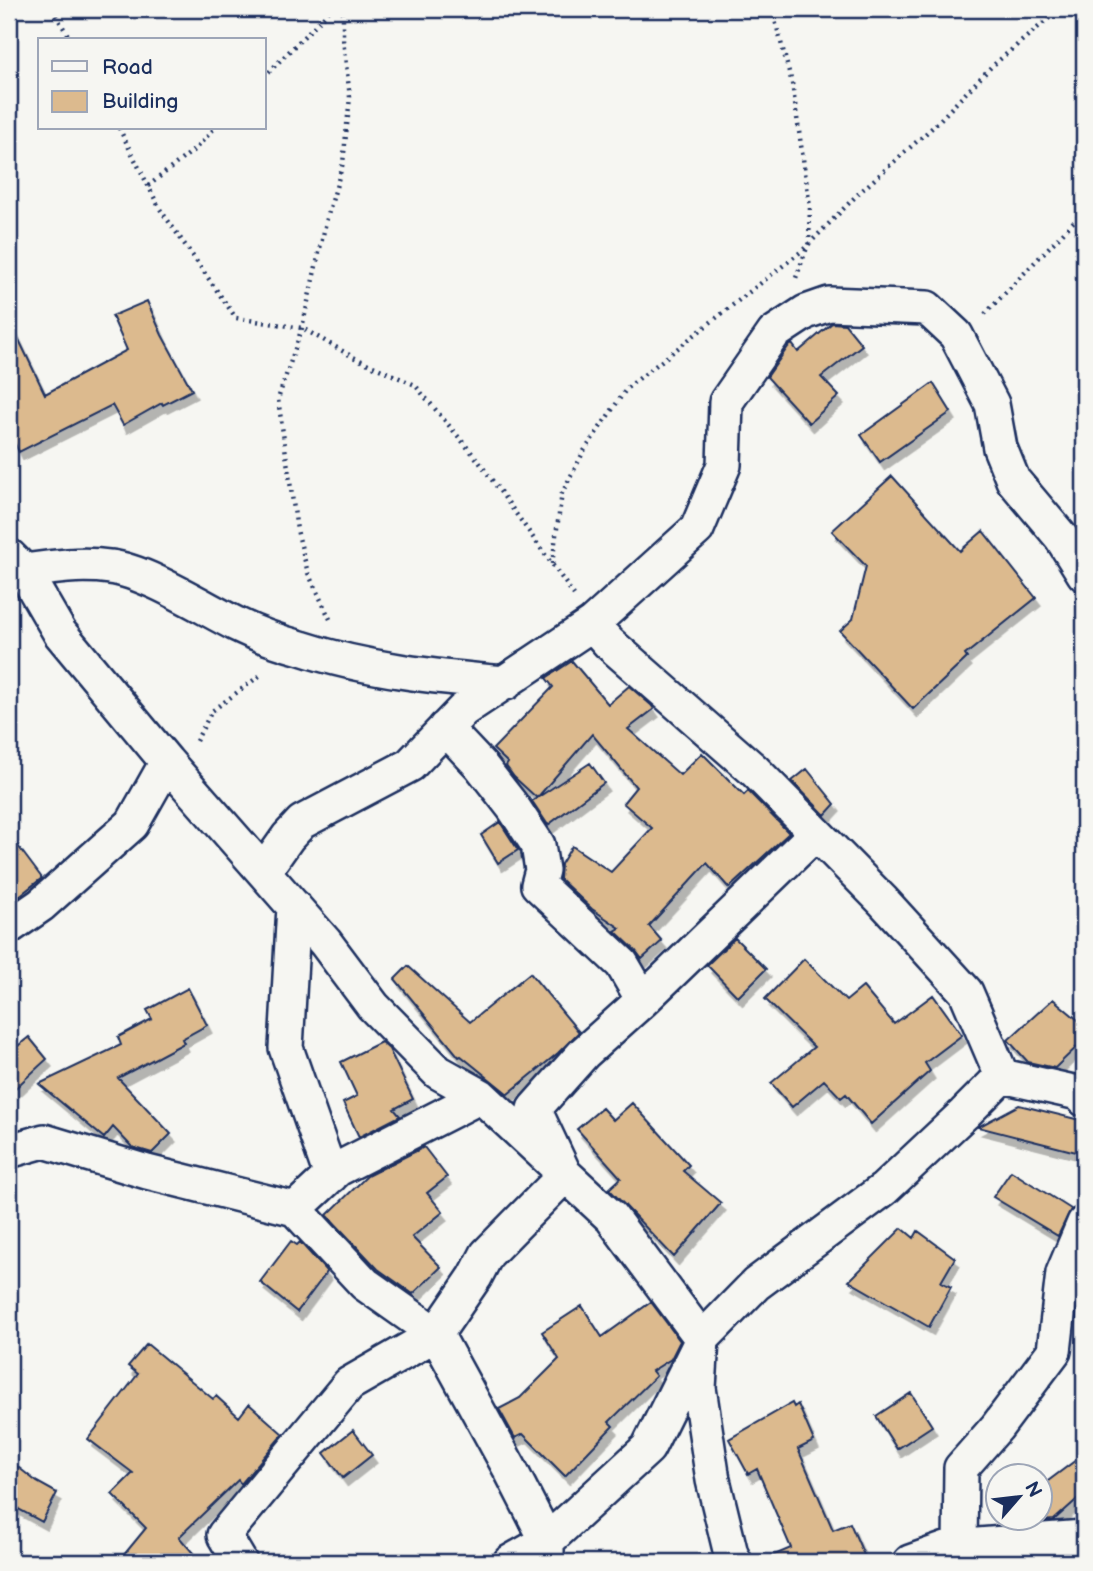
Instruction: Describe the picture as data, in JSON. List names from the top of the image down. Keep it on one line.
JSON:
{"legend":["Road","Building"],"north":"top right"}
